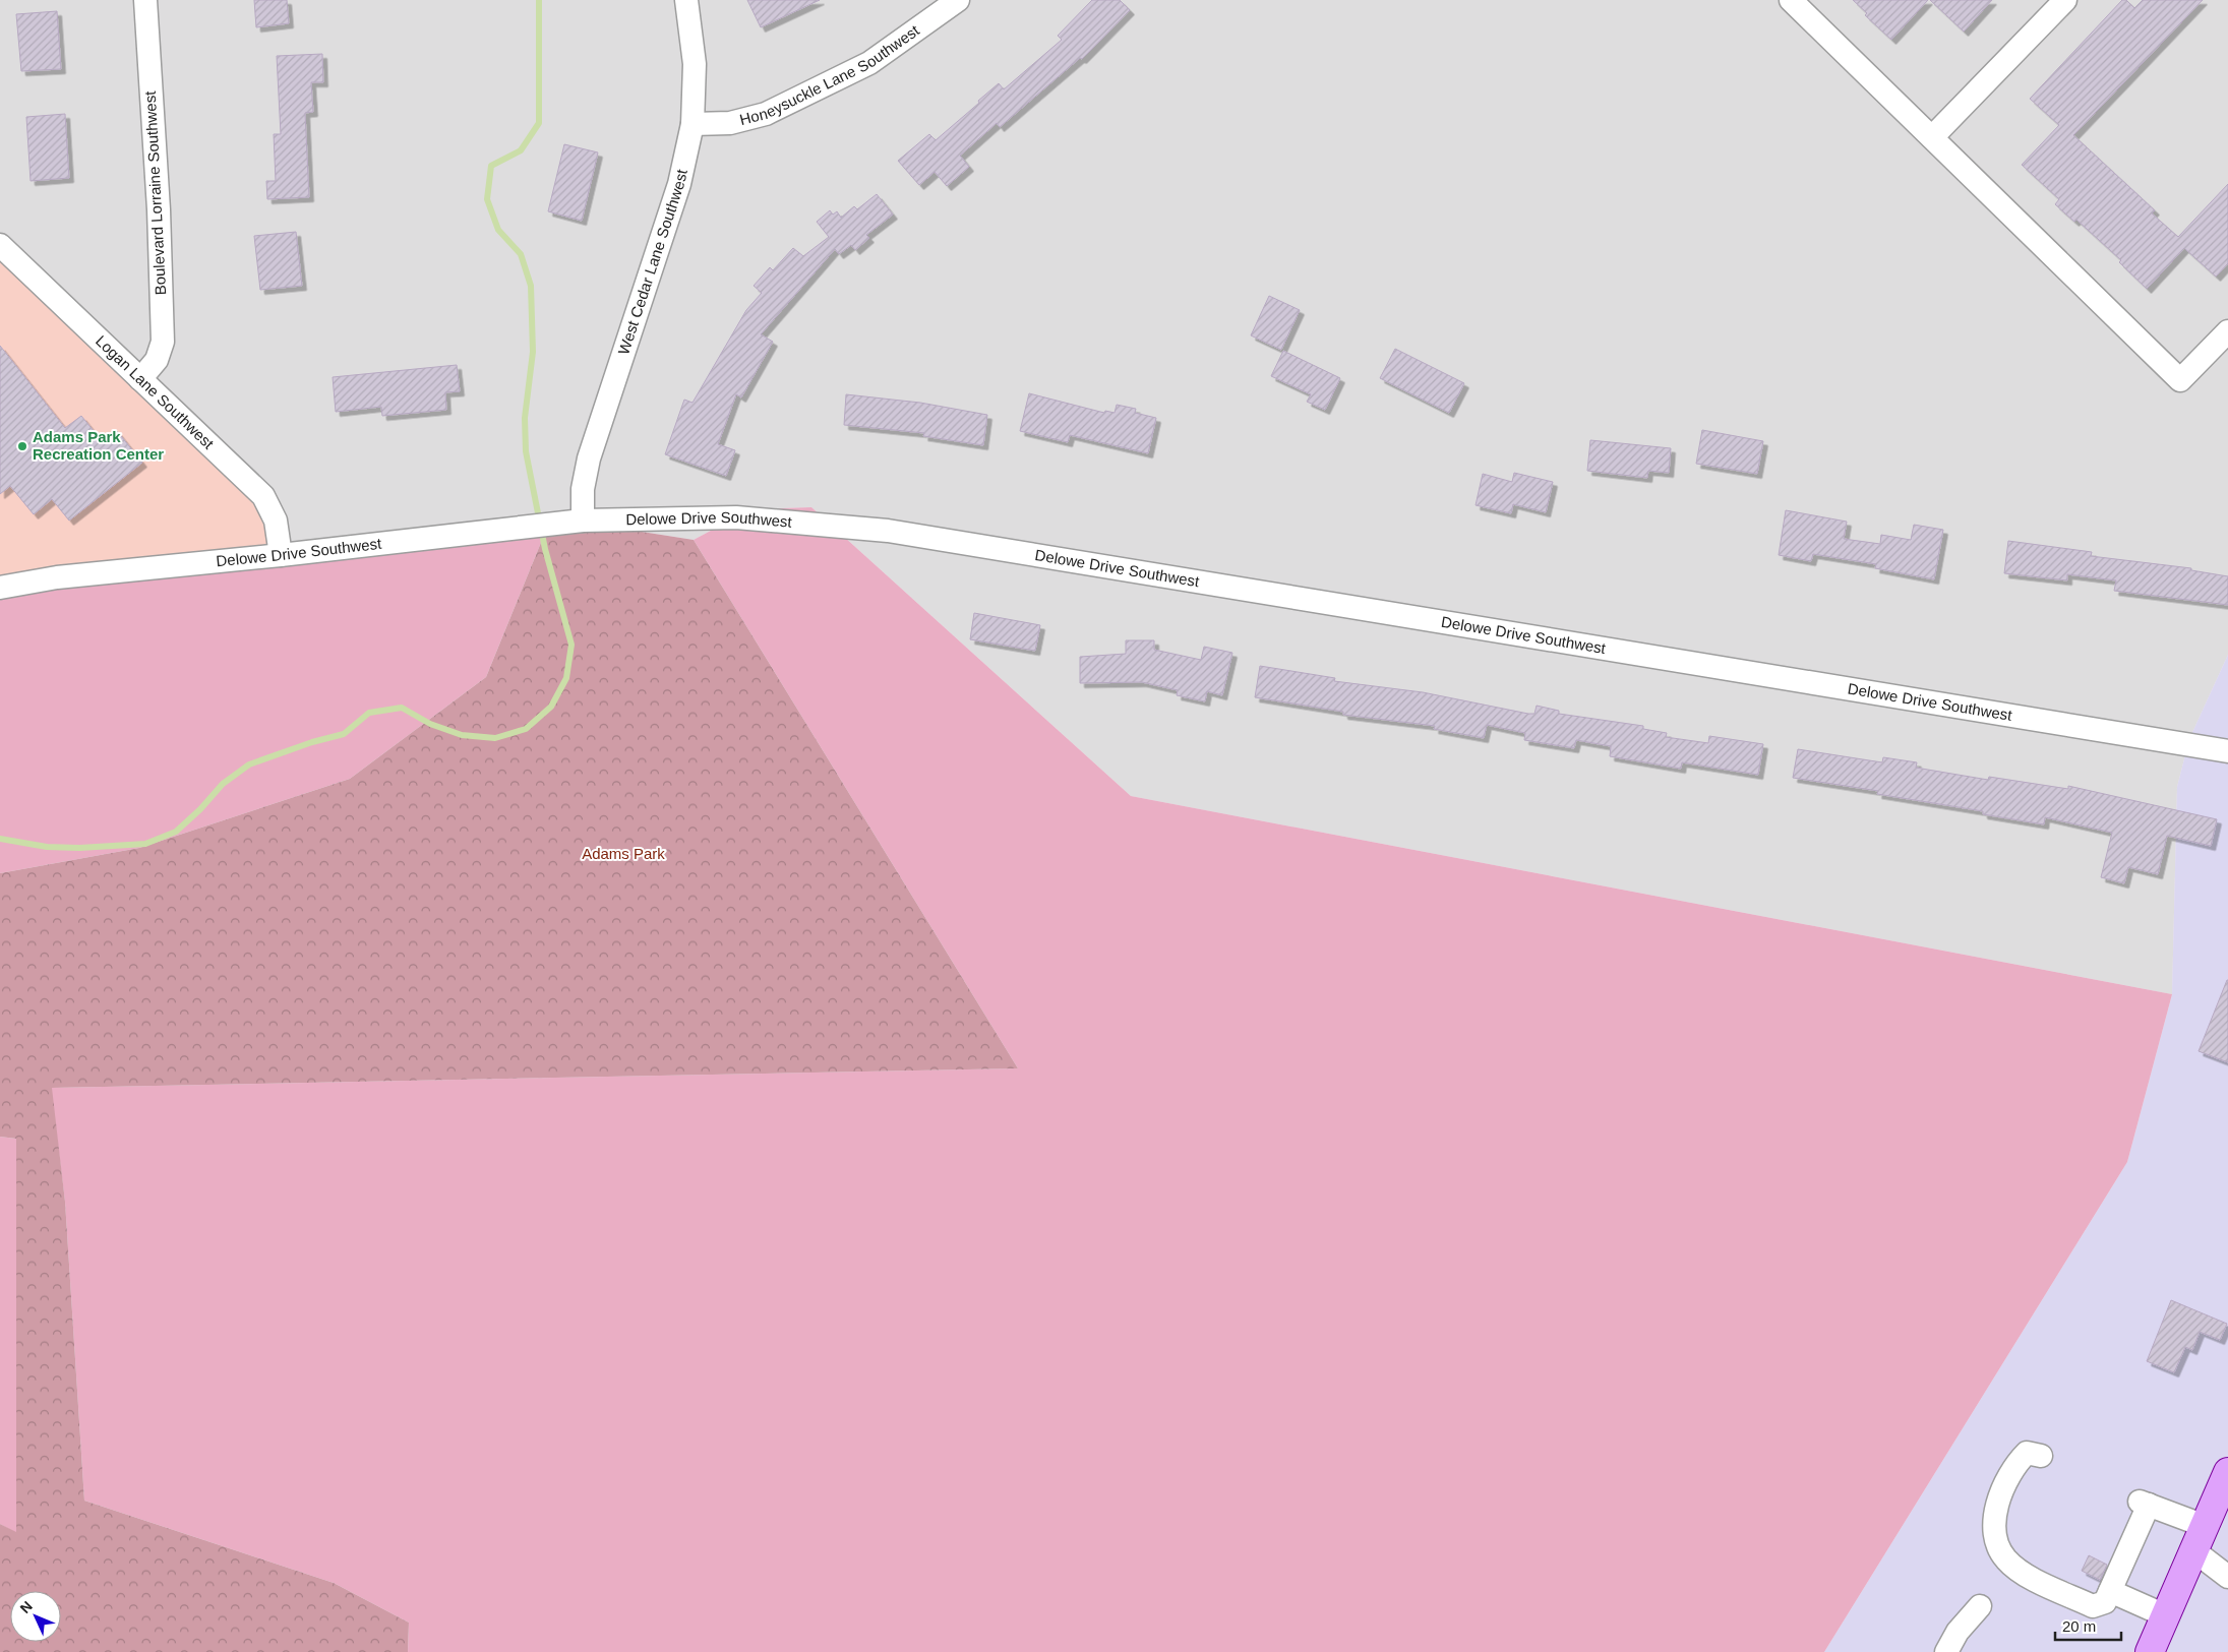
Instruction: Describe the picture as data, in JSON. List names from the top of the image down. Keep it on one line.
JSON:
{"streets":{"street":["Honeysuckle Lane Southwest","Boulevard Lorraine Southwest","West Cedar Lane Southwest","Logan Lane Southwest","Delowe Drive Southwest"]},"crossings":[["Honeysuckle Lane Southwest","West Cedar Lane Southwest"],["Boulevard Lorraine Southwest","Logan Lane Southwest"],["West Cedar Lane Southwest","Delowe Drive Southwest"],["Logan Lane Southwest","Delowe Drive Southwest"]],"parks":["Adams Park"],"places":["Adams Park Recreation Center"],"scale_bar":"20 m","north":"top left"}
